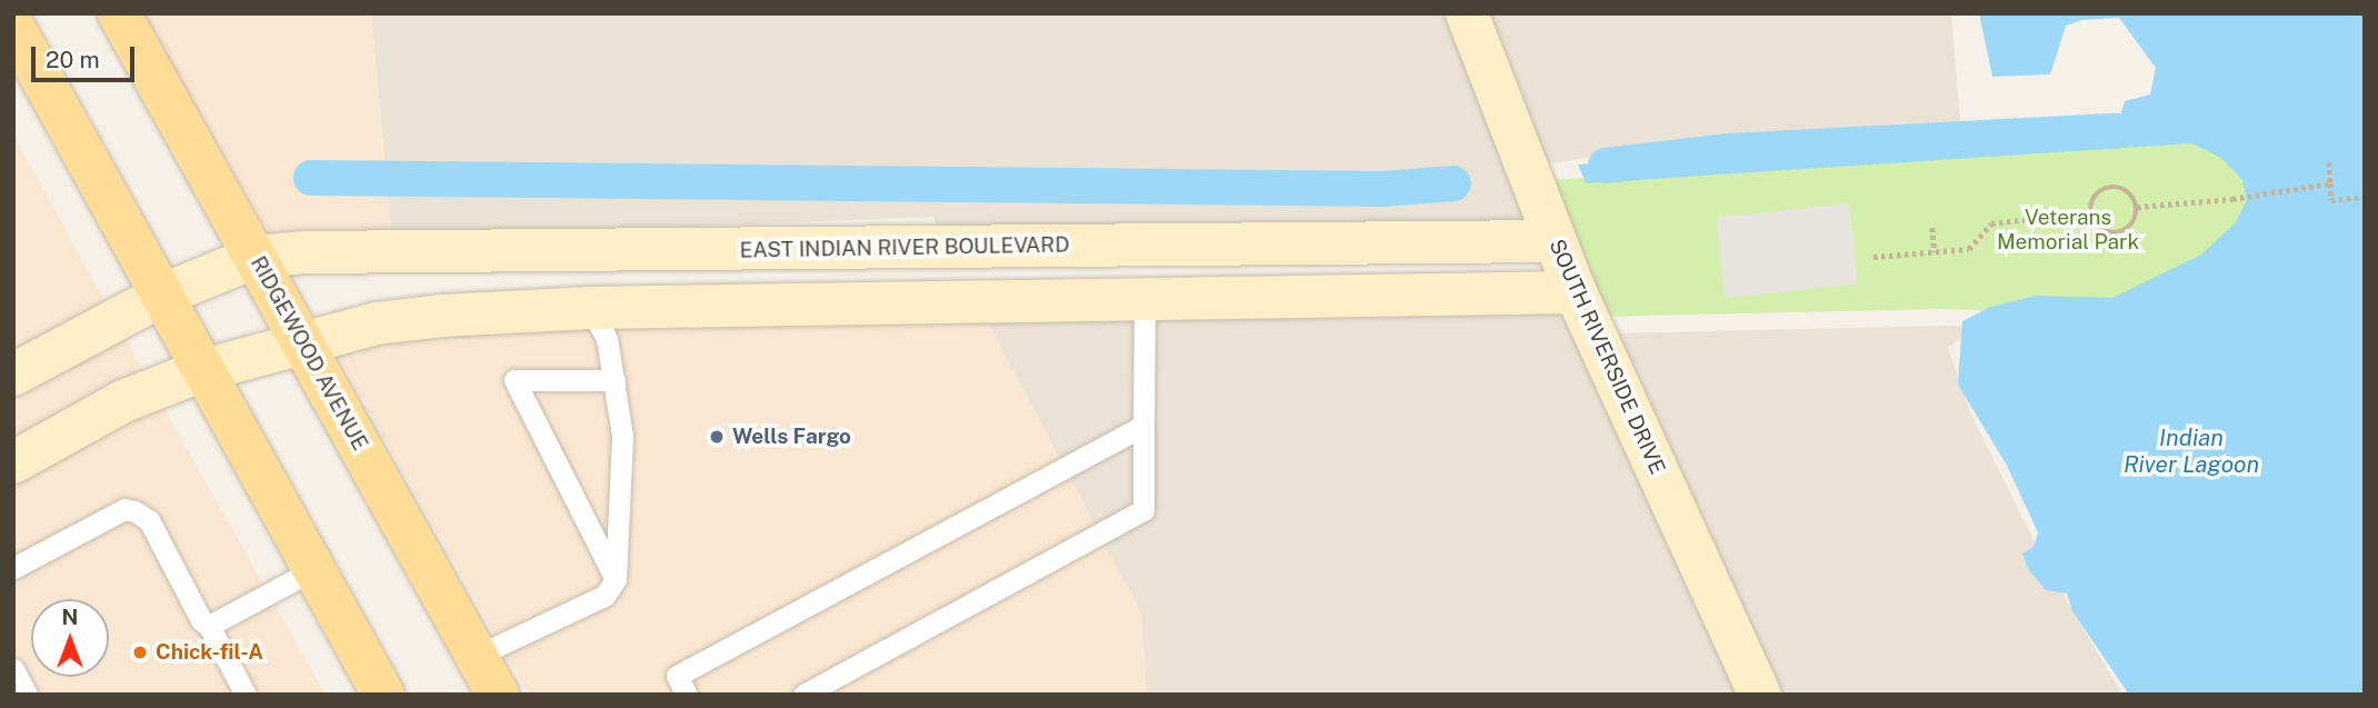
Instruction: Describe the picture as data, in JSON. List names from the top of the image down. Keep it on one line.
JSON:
{"streets":{"main road":["RIDGEWOOD AVENUE"],"street":["EAST INDIAN RIVER BOULEVARD","SOUTH RIVERSIDE DRIVE"]},"crossings":[["EAST INDIAN RIVER BOULEVARD","RIDGEWOOD AVENUE"],["EAST INDIAN RIVER BOULEVARD","SOUTH RIVERSIDE DRIVE"]],"water":["Indian River Lagoon"],"parks":["Veterans Memorial Park"],"places":["Wells Fargo","Chick-fil-A"],"scale_bar":"20 m","north":"top"}
